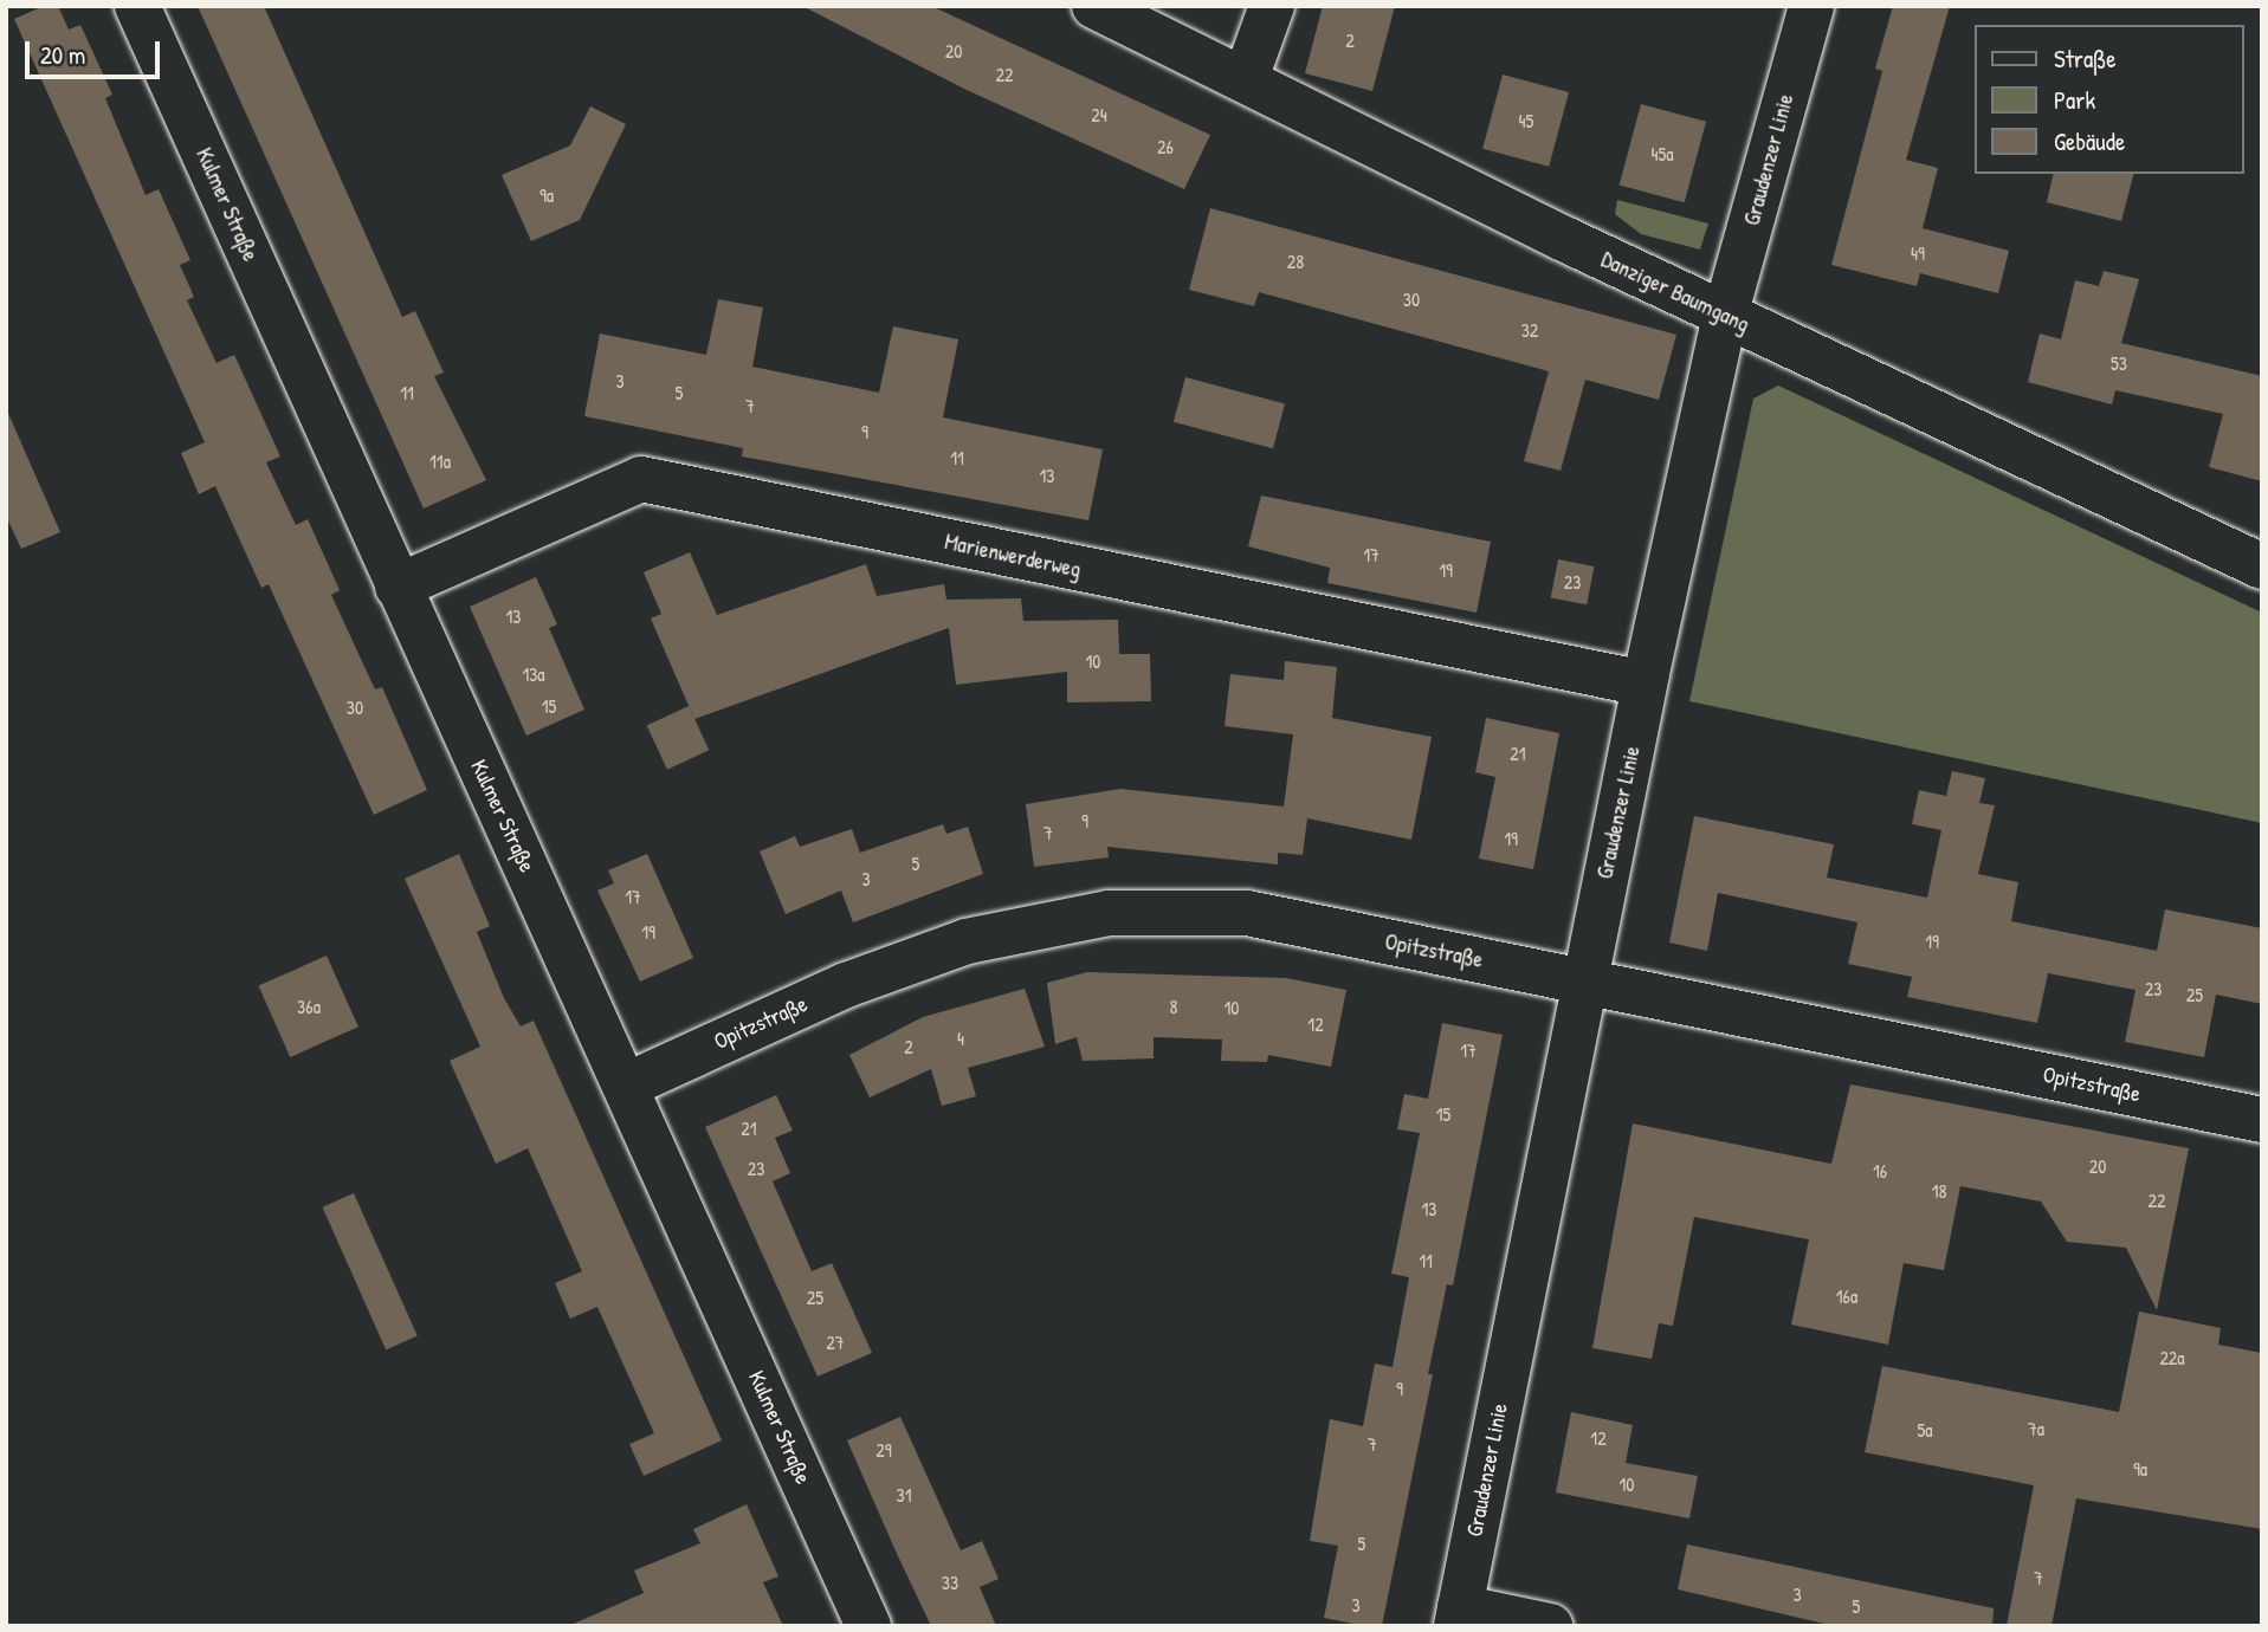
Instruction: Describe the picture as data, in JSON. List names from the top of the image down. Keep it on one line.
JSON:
{"streets":{"street":["Graudenzer Linie","Kulmer Straße","Danziger Baumgang","Marienwerderweg","Opitzstraße"]},"crossings":[["Graudenzer Linie","Danziger Baumgang"],["Graudenzer Linie","Marienwerderweg"],["Graudenzer Linie","Opitzstraße"],["Kulmer Straße","Marienwerderweg"],["Kulmer Straße","Opitzstraße"]],"house_numbers":["2","20","22","24","45","26","45a","9a","49","28","30","32","53","3","11","5","7","9","11","11a","13","17","19","23","13","10","13a","15","30","21","9","7","19","5","3","17","19","19","23","25","36a","8","10","12","4","2","17","15","21","20","23","16","18","22","13","11","16a","25","27","22a","9","7a","5a","12","7","29","9a","10","31","5","7","33","3","3","5"],"legend":["Straße","Park","Gebäude"],"scale_bar":"20 m"}
